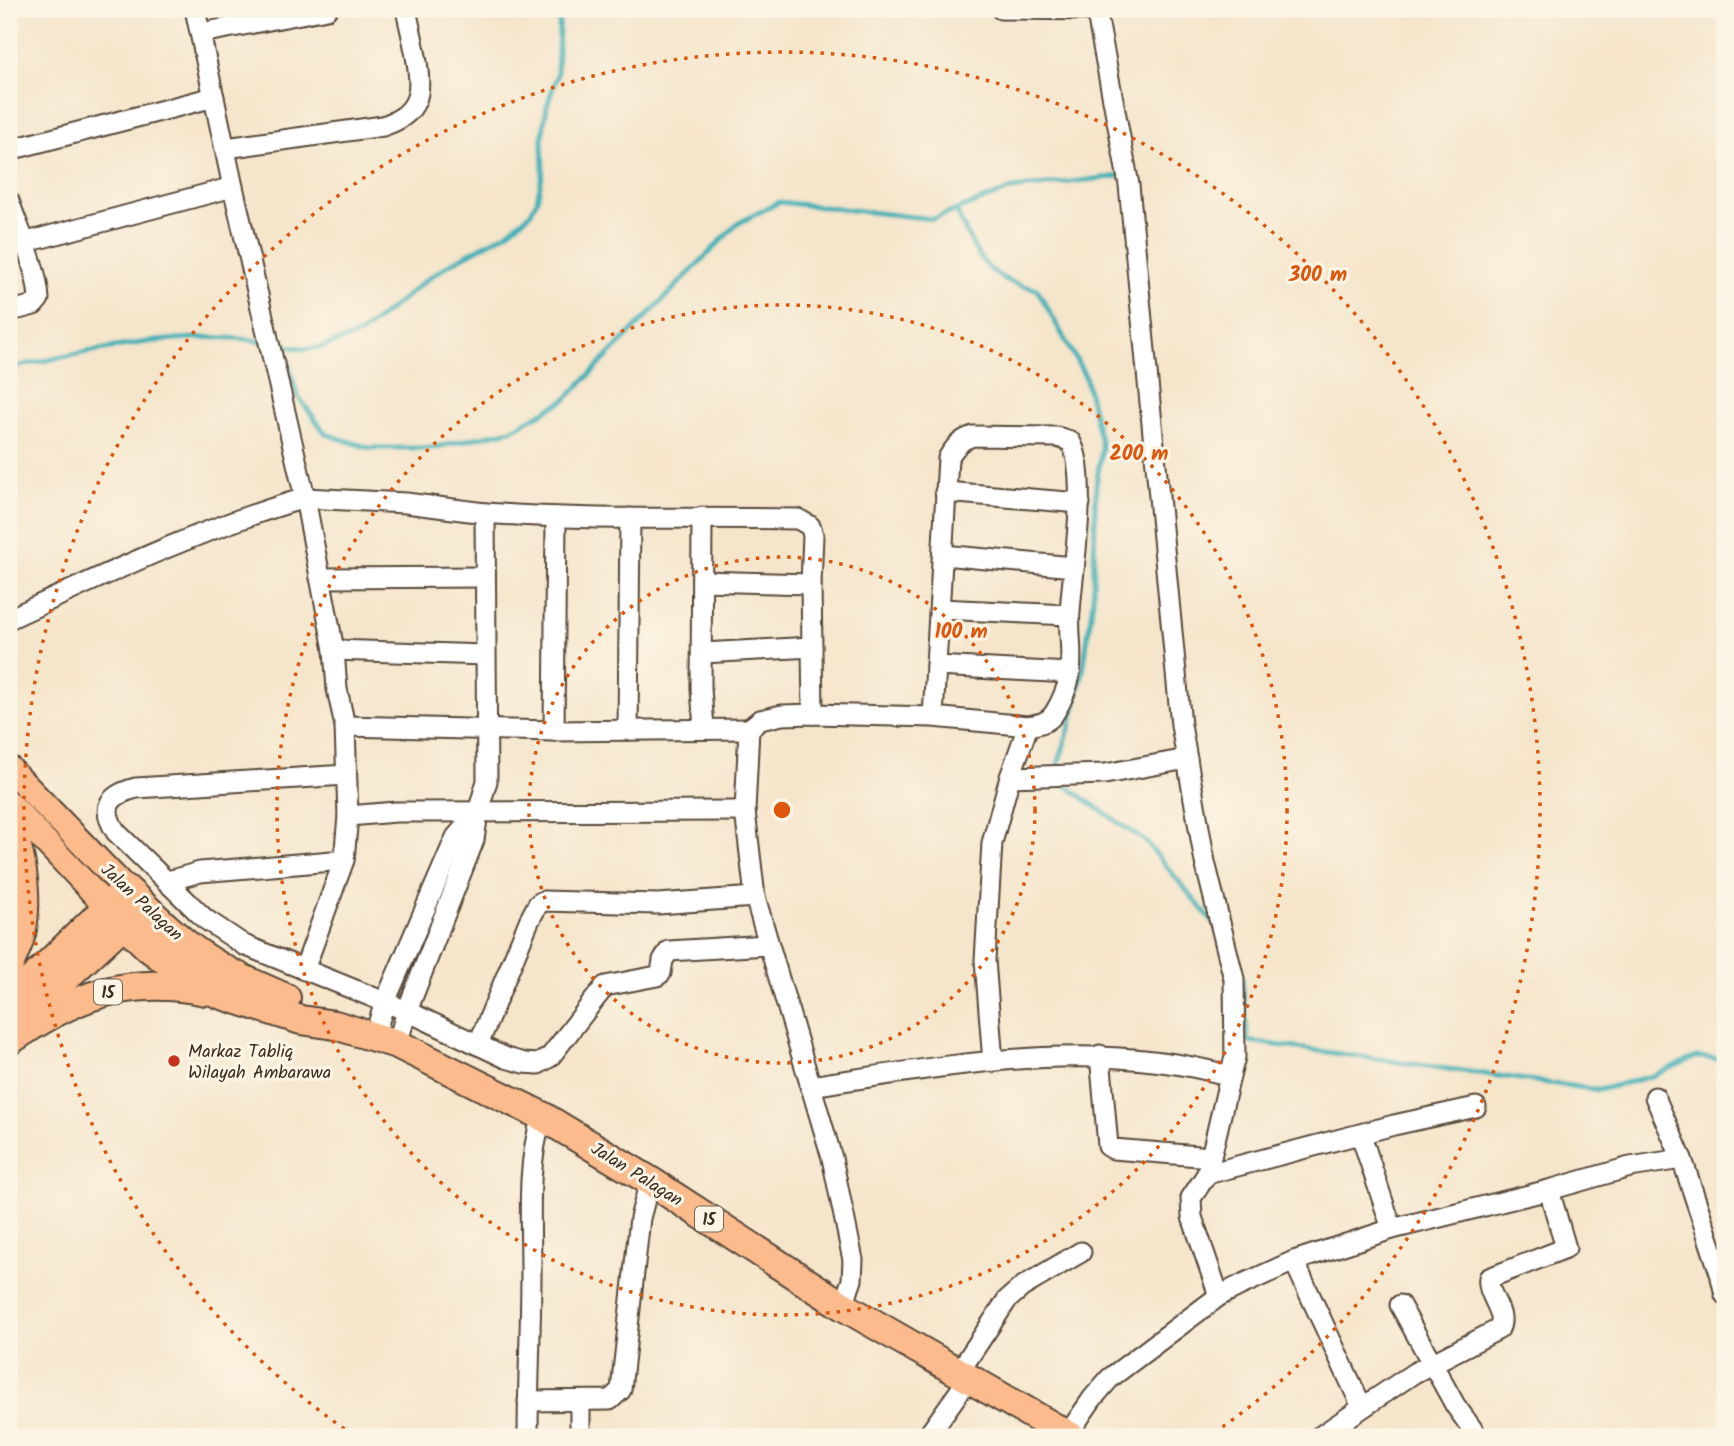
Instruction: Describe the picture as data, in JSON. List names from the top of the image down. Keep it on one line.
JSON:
{"streets":{"highway":["Jalan Palagan","15"]},"crossings":[["Jalan Palagan","15"]],"places":["Markaz Tabliq Wilayah Ambarawa"],"rings":["300 m","200 m","100 m"]}
